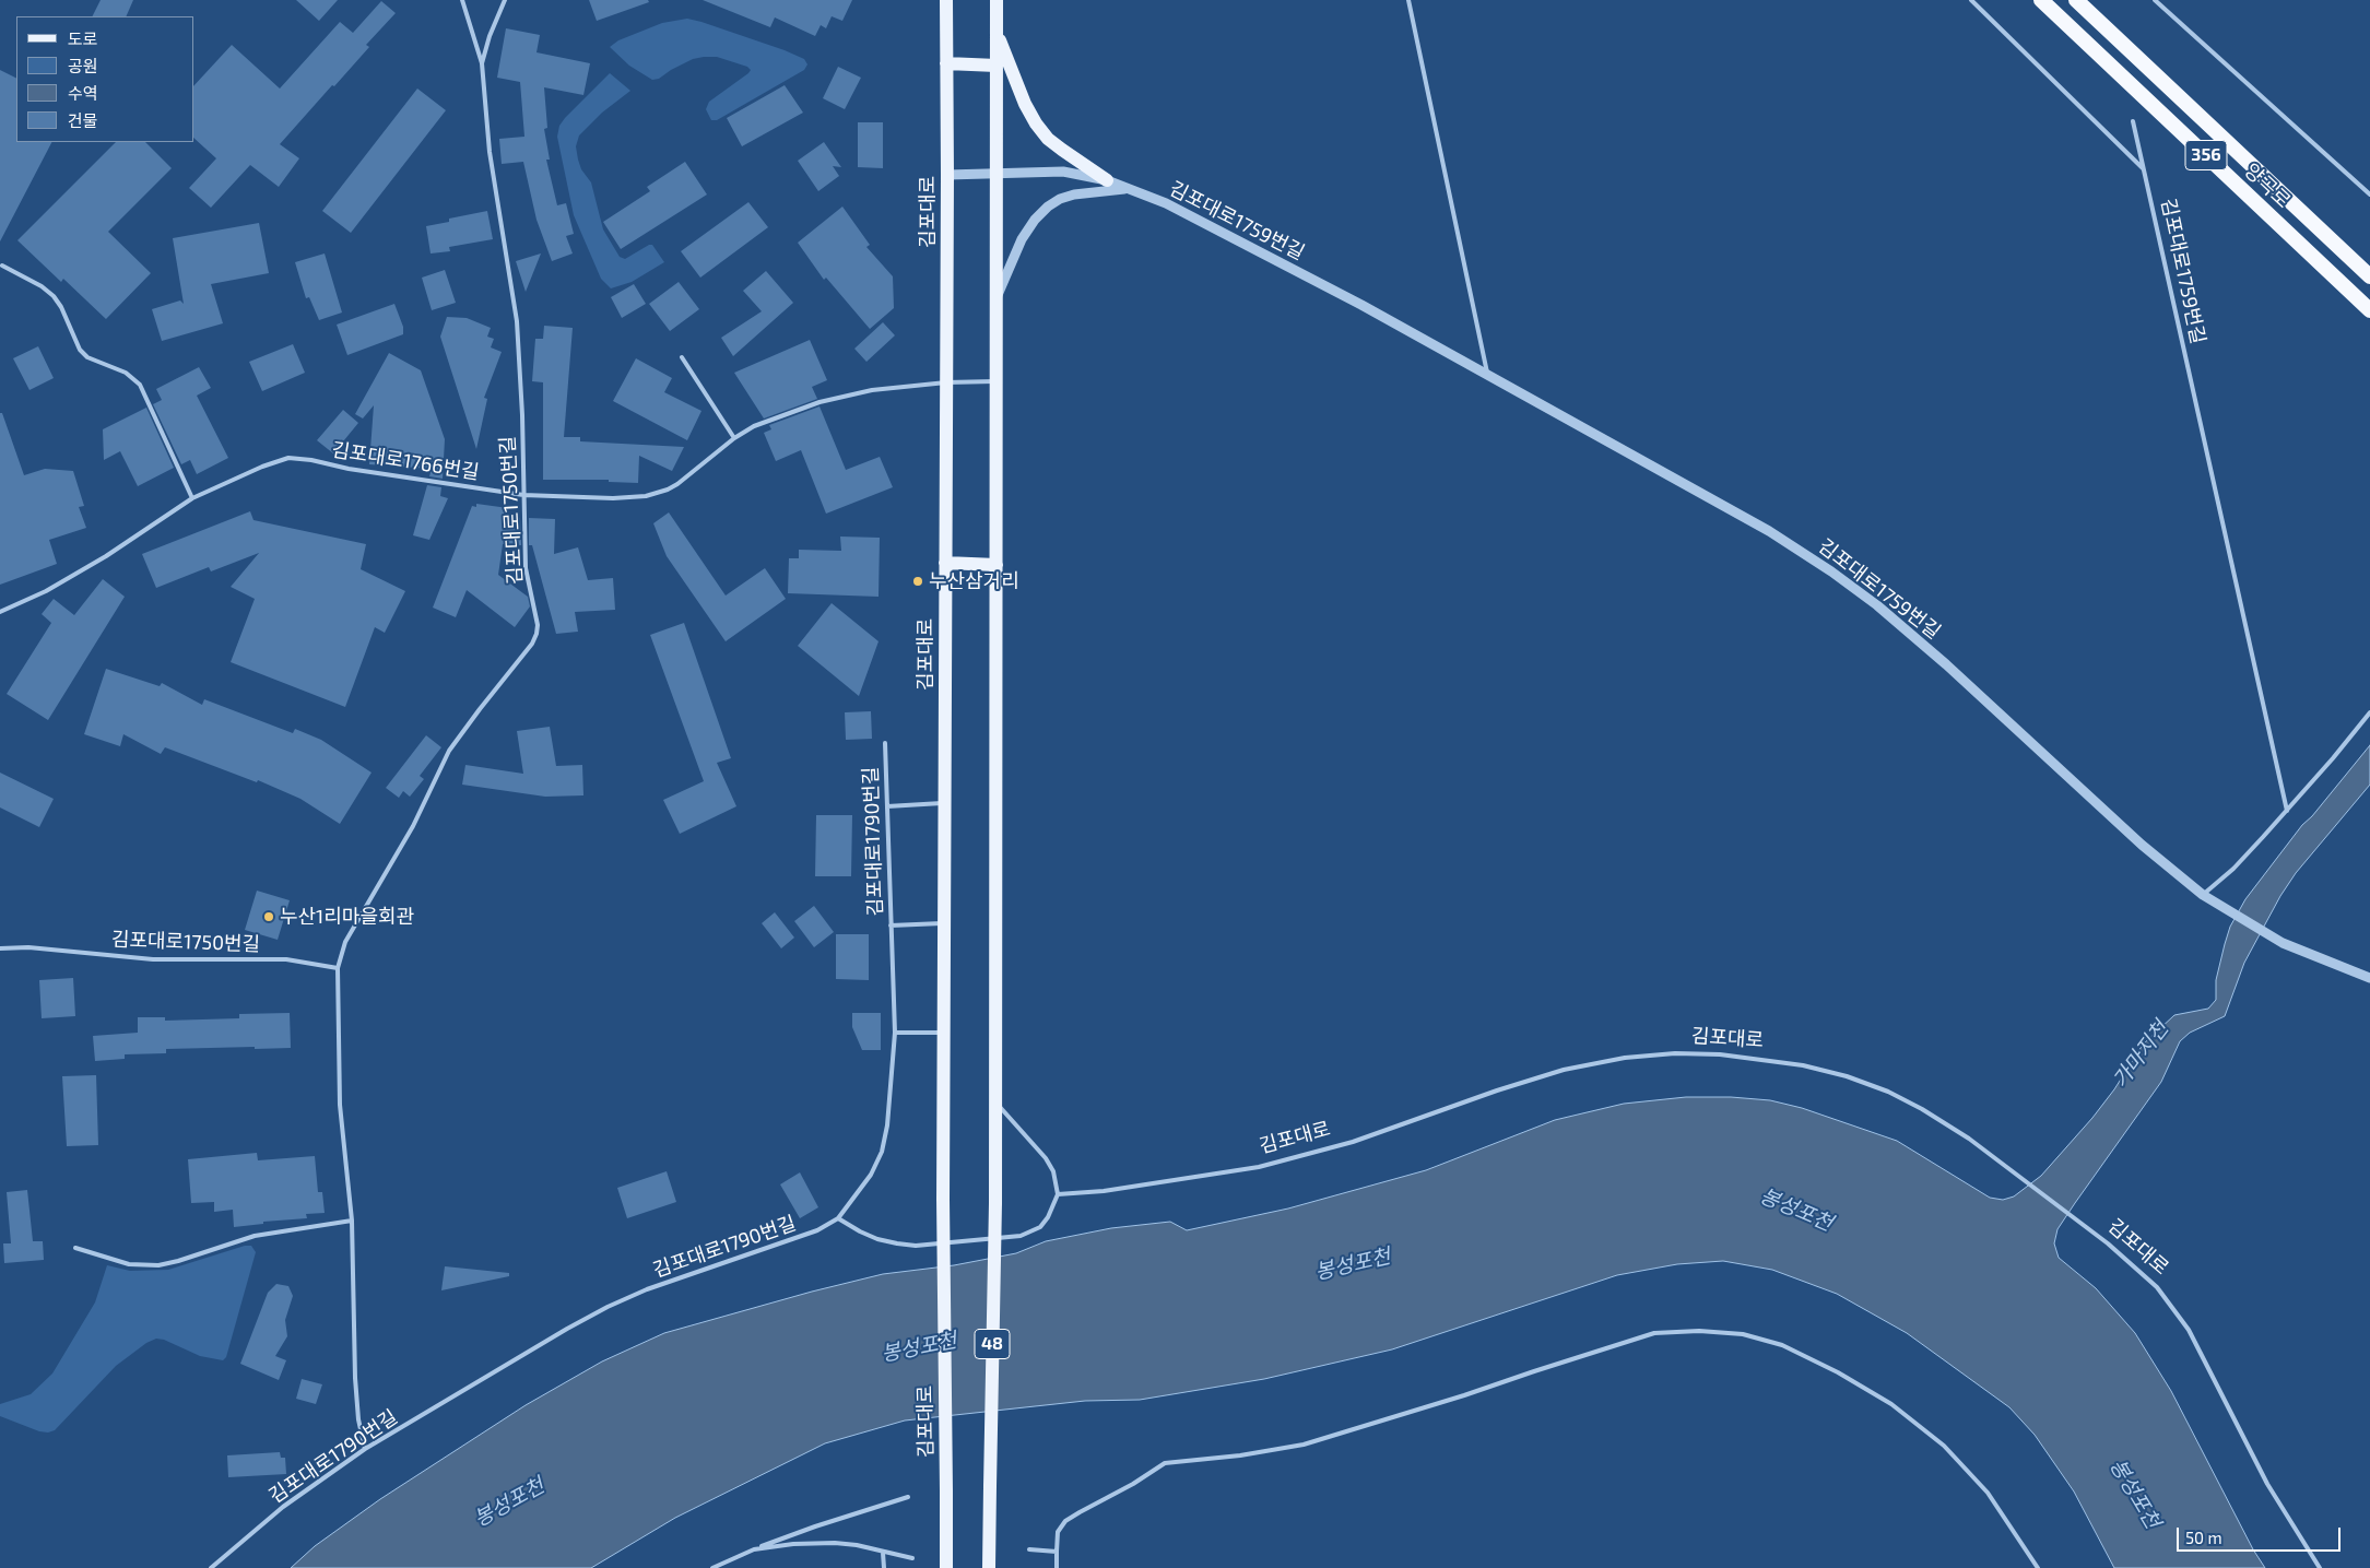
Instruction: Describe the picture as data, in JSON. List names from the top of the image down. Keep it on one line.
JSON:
{"streets":{"highway":["356","양곡로"],"main road":["김포대로","48"],"street":["김포대로1759번길"],"lane":["김포대로1766번길","김포대로1750번길","김포대로1790번길"]},"crossings":[["김포대로","김포대로1759번길"],["김포대로","김포대로1766번길"],["김포대로1759번길","48"],["김포대로1766번길","김포대로1750번길"],["김포대로1766번길","48"],["김포대로1750번길","김포대로1790번길"]],"water":["가마지천","봉성포천"],"places":["누산삼거리","누산1리마을회관"],"legend":["도로","공원","수역","건물"],"scale_bar":"50 m"}
